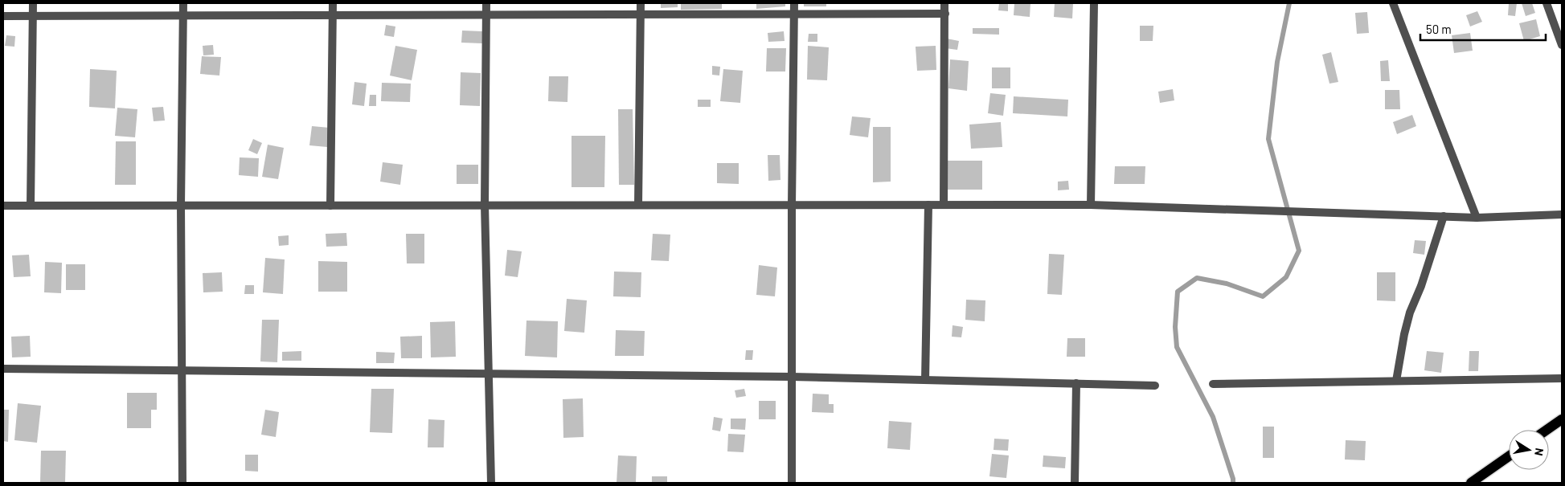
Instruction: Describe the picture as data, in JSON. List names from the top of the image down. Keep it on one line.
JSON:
{"scale_bar":"50 m","north":"right"}
